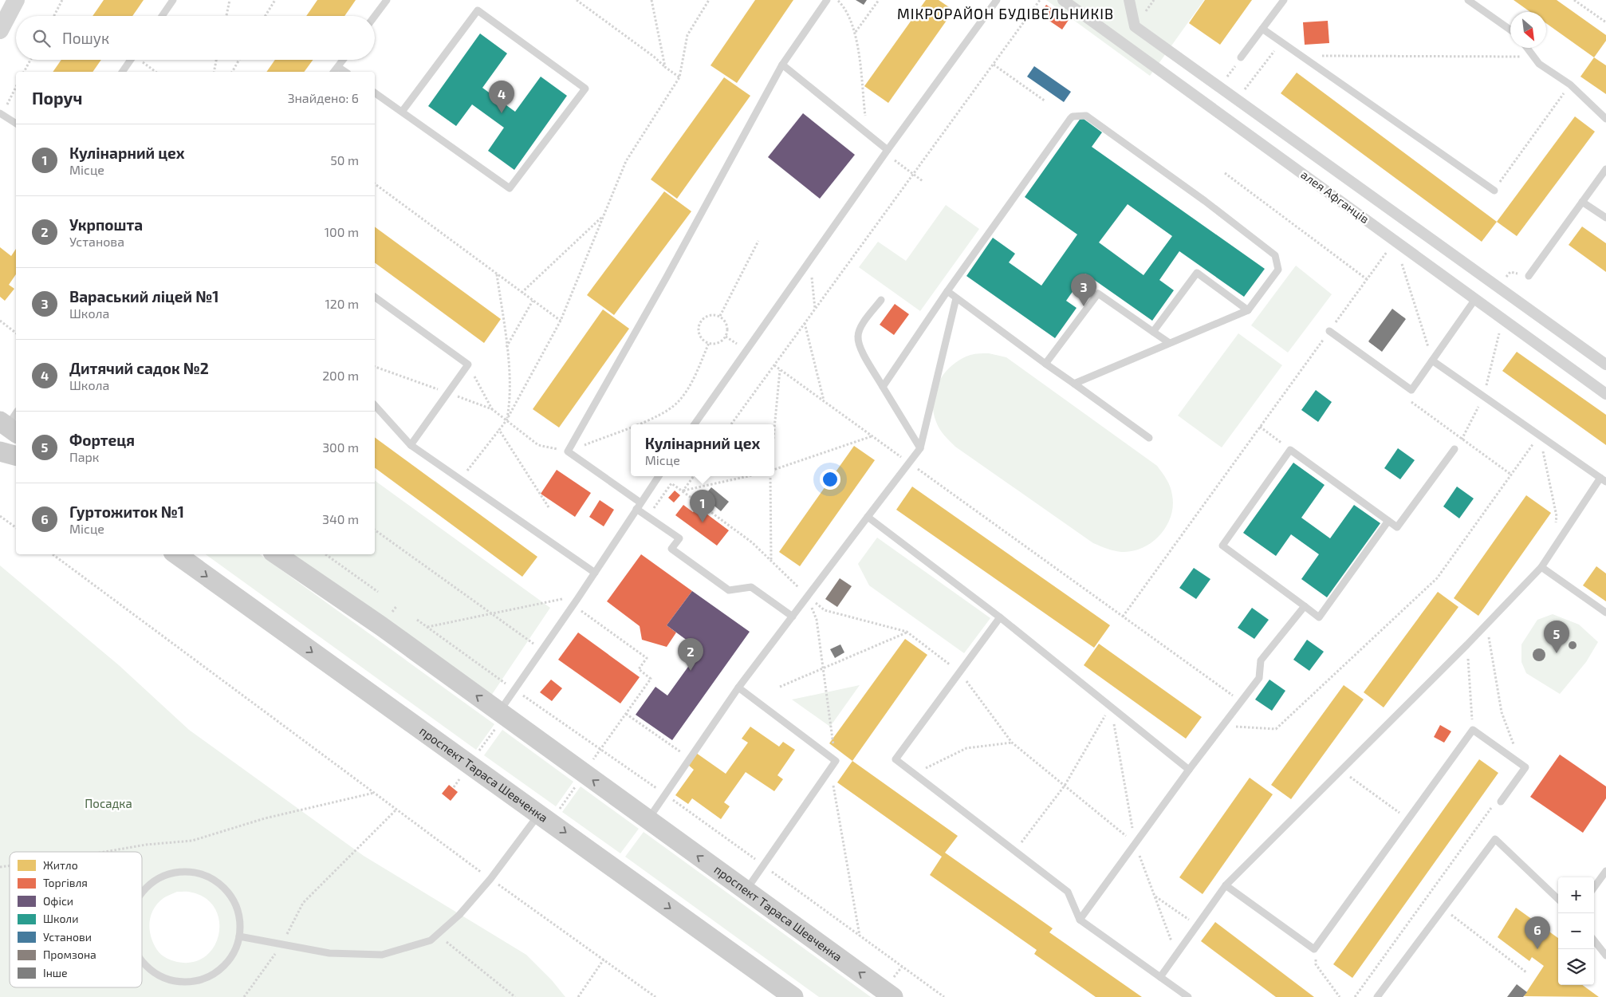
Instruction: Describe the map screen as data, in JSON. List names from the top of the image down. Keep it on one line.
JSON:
{"streets":{"main road":["проспект Тараса Шевченка"],"street":["алея Афганців"]},"districts":["МІКРОРАЙОН БУДІВЕЛЬНИКІВ"],"parks":["Посадка"],"legend":["Житло","Торгівля","Офіси","Школи","Установи","Промзона","Інше"],"north":"bottom right","page":{"search":"Пошук","heading":["Поруч","Знайдено: 6"],"pins":["4","3","1","5","2","6"],"list":[{"mark":"1","name":"Кулінарний цех","note":"Місце","value":"50 m"},{"mark":"2","name":"Укрпошта","note":"Установа","value":"100 m"},{"mark":"3","name":"Вараський ліцей №1","note":"Школа","value":"120 m"},{"mark":"4","name":"Дитячий садок №2","note":"Школа","value":"200 m"},{"mark":"5","name":"Фортеця","note":"Парк","value":"300 m"},{"mark":"6","name":"Гуртожиток №1","note":"Місце","value":"340 m"}],"popup":["Кулінарний цех","Місце"],"map_buttons":["+","−"]}}
